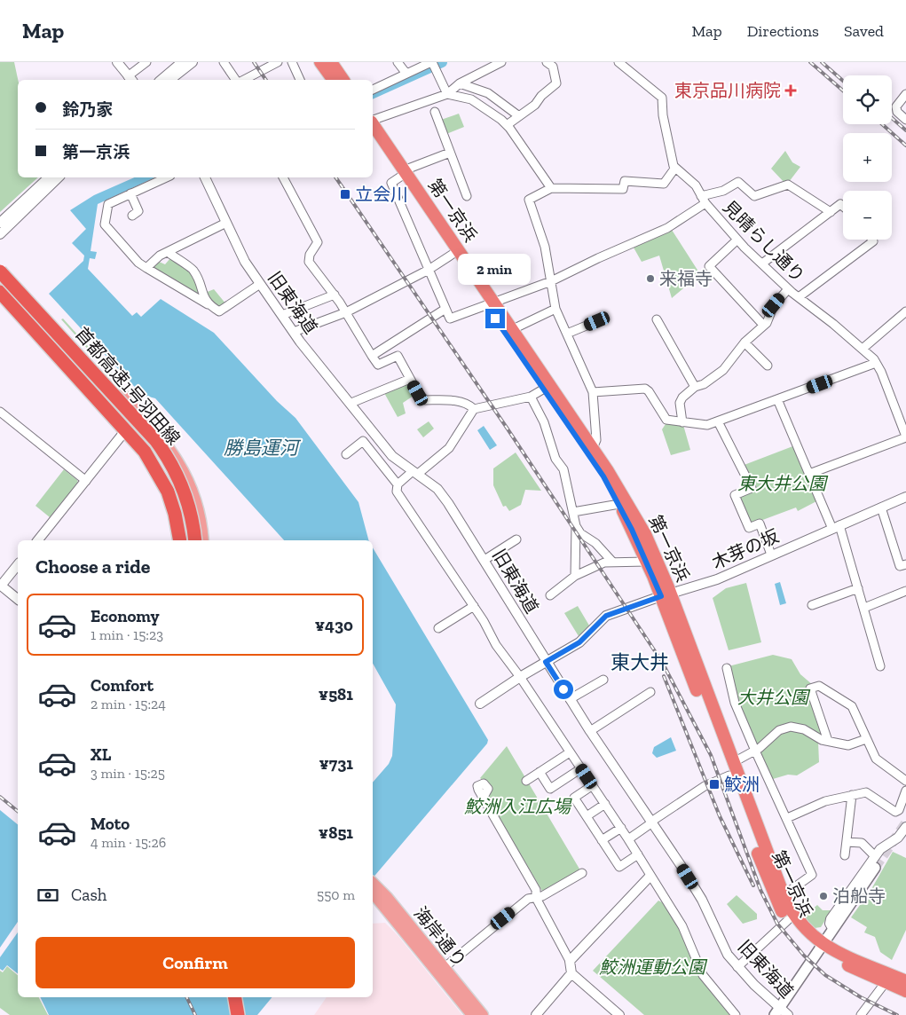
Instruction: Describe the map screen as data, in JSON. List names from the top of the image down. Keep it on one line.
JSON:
{"streets":{"highway":["第一京浜","首都高速1号羽田線"],"main road":["海岸通り"],"street":["見晴らし通り","旧東海道","木芽の坂"]},"crossings":[["第一京浜","木芽の坂"],["旧東海道","木芽の坂"]],"districts":["東大井"],"water":["勝島運河"],"parks":["東大井公園","大井公園","鮫洲入江広場","鮫洲運動公園"],"places":{"health":["東京品川病院"],"transit":["立会川","鮫洲"],"other":["来福寺","泊船寺"]},"page":{"header":"Map","nav":["Map","Directions","Saved"],"map_buttons":["+","−"],"banner":["鈴乃家","第一京浜"],"bubble":"2 min","heading":"Choose a ride","list":[{"name":"Economy","note":"1 min · 15:23","value":"¥430"},{"name":"Comfort","note":"2 min · 15:24","value":"¥581"},{"name":"XL","note":"3 min · 15:25","value":"¥731"},{"name":"Moto","note":"4 min · 15:26","value":"¥851"}],"pay":["Cash","550 m"],"buttons":"Confirm"}}
